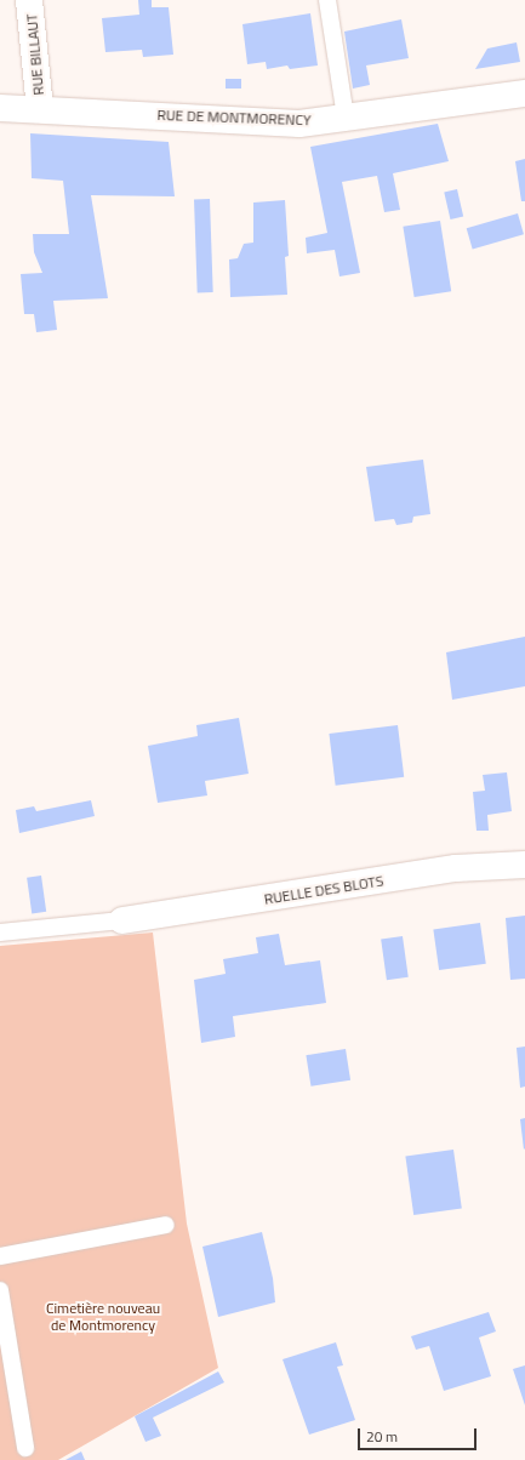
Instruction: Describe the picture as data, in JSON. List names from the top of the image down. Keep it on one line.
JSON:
{"streets":{"street":["RUE BILLAUT","RUE DE MONTMORENCY","RUELLE DES BLOTS"]},"crossings":[["RUE BILLAUT","RUE DE MONTMORENCY"]],"parks":["Cimetière nouveau de Montmorency"],"scale_bar":"20 m"}
